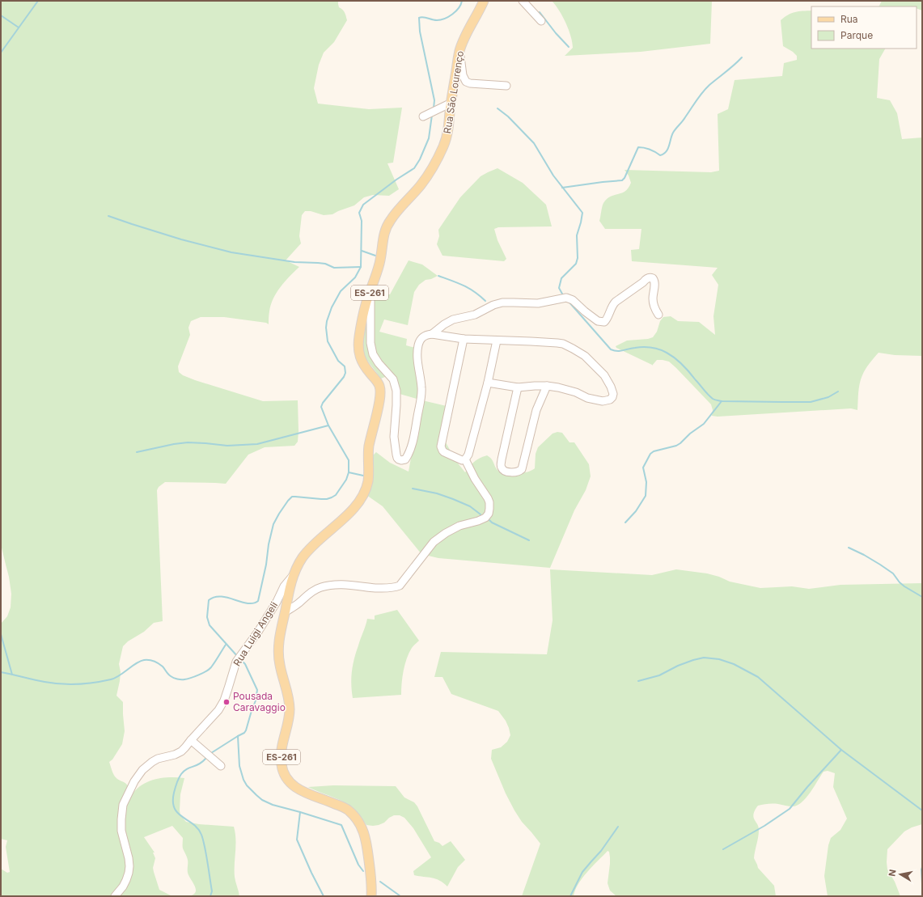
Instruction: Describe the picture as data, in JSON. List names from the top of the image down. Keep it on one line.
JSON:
{"streets":{"main road":["Rua São Lourenço","ES-261"],"street":["Rua Luigi Angeli"]},"crossings":[["Rua São Lourenço","ES-261"],["Rua São Lourenço","Rua Luigi Angeli"],["ES-261","Rua Luigi Angeli"]],"places":["Pousada Caravaggio"],"legend":["Rua","Parque"],"north":"left"}
